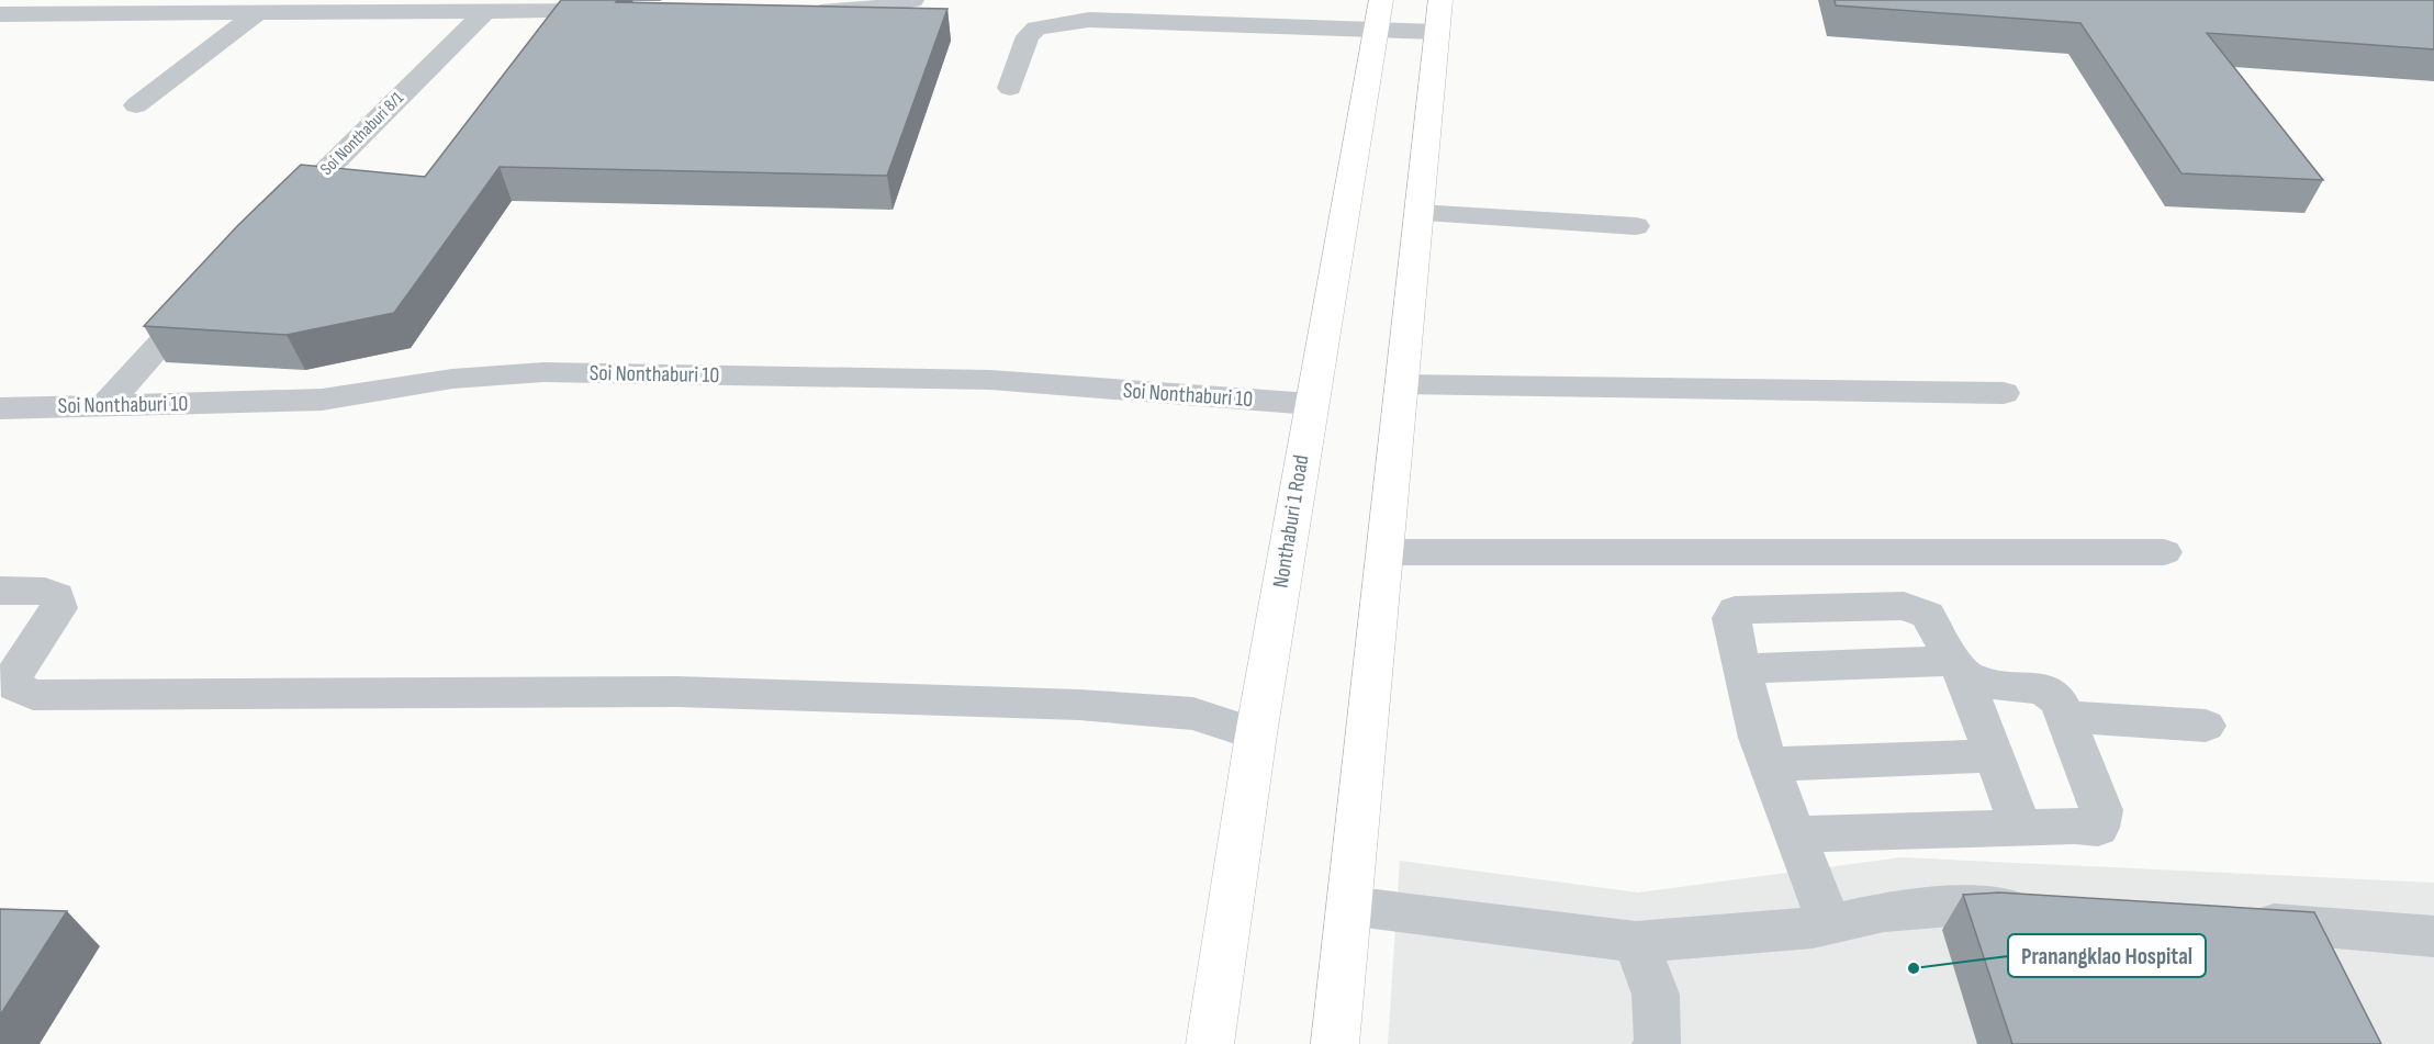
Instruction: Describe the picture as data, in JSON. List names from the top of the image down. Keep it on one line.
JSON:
{"streets":{"main road":["Nonthaburi 1 Road"],"street":["Soi Nonthaburi 8/1","Soi Nonthaburi 10"]},"crossings":[["Soi Nonthaburi 10","Nonthaburi 1 Road"]],"places":["Pranangklao Hospital"]}
